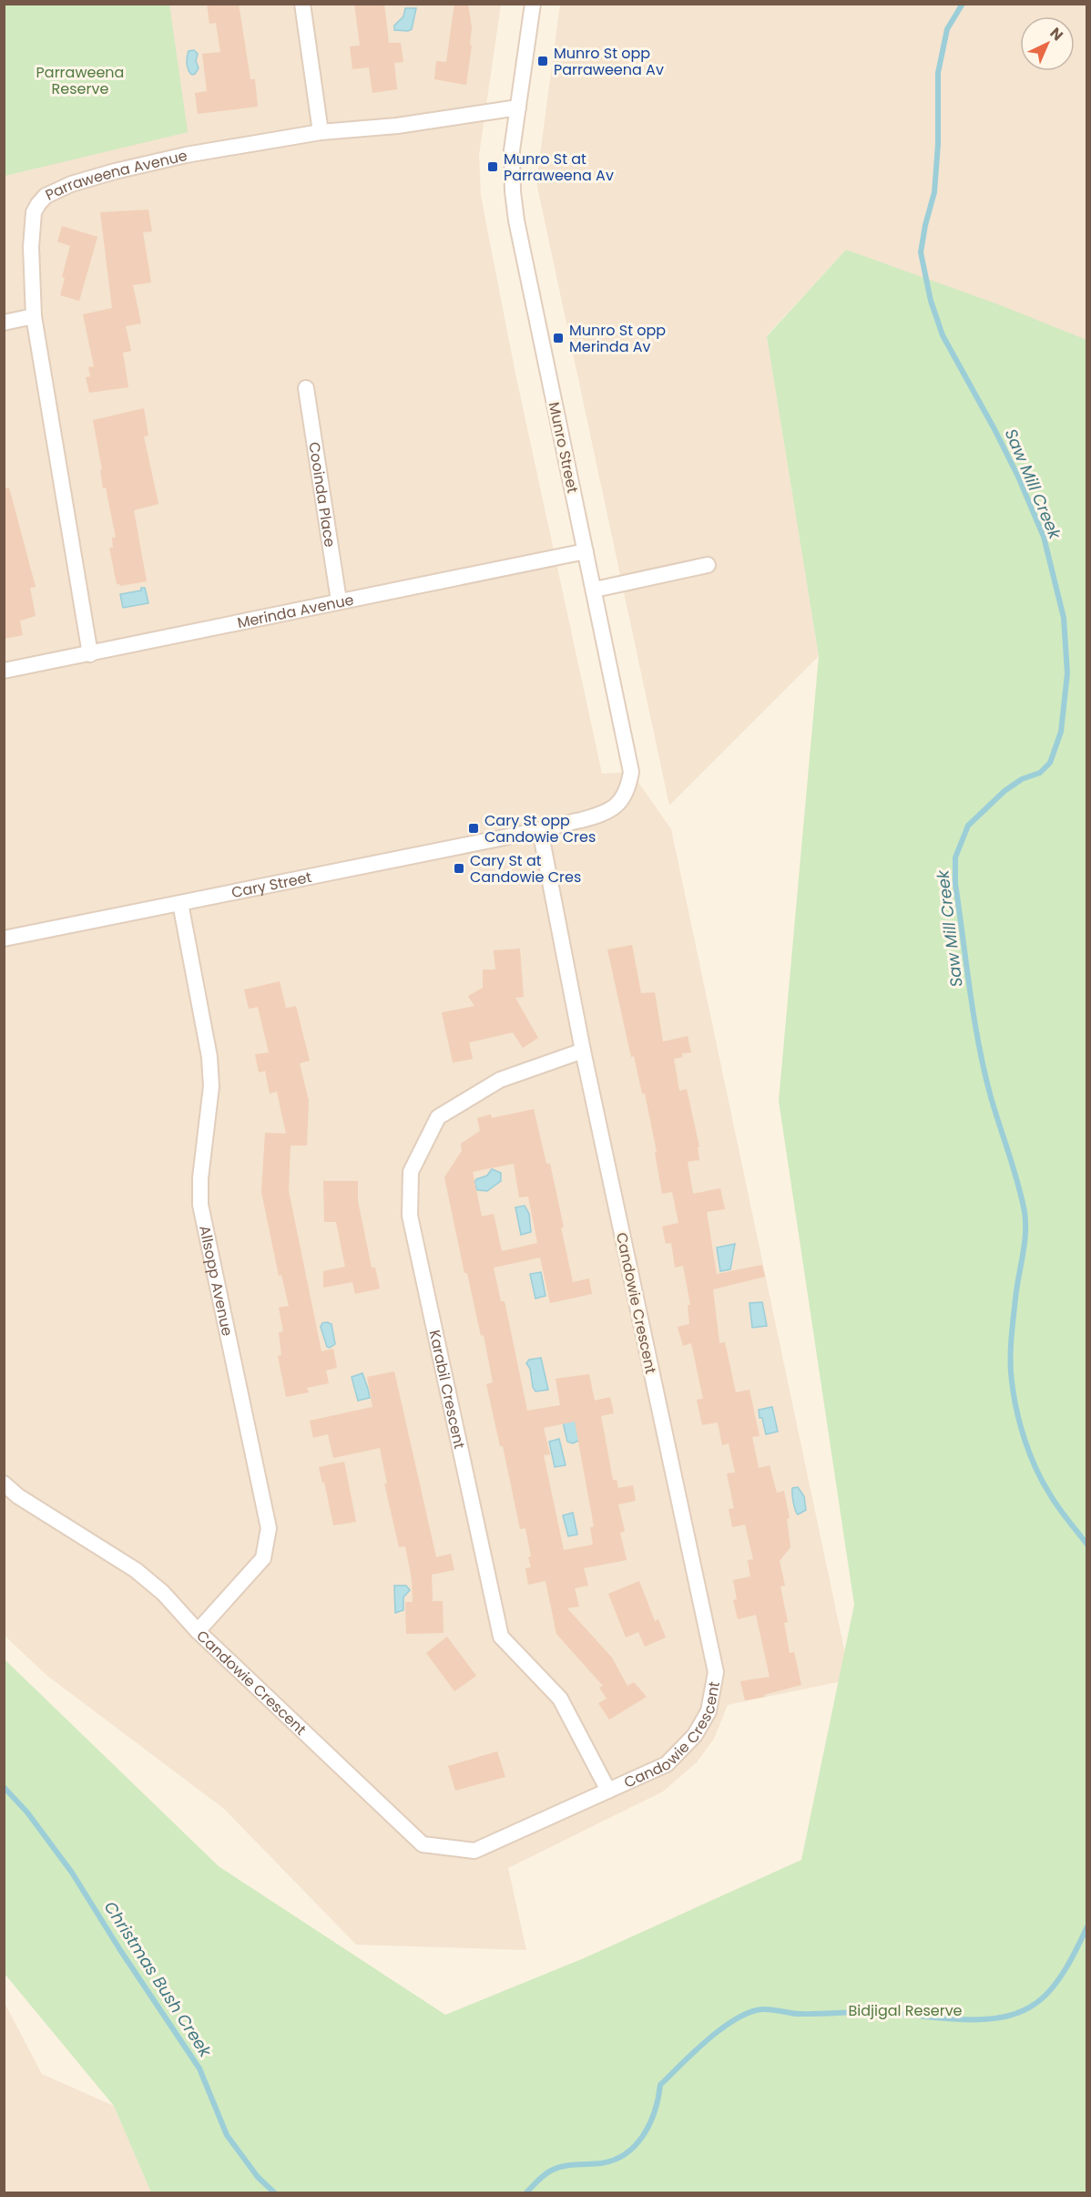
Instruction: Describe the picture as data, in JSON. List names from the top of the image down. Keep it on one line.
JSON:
{"streets":{"street":["Parraweena Avenue","Munro Street","Cooinda Place","Merinda Avenue","Cary Street","Allsopp Avenue","Candowie Crescent","Karabil Crescent"]},"crossings":[["Parraweena Avenue","Munro Street"],["Parraweena Avenue","Merinda Avenue"],["Munro Street","Merinda Avenue"],["Munro Street","Cary Street"],["Munro Street","Candowie Crescent"],["Cooinda Place","Merinda Avenue"],["Cary Street","Allsopp Avenue"],["Cary Street","Candowie Crescent"],["Allsopp Avenue","Candowie Crescent"],["Candowie Crescent","Karabil Crescent"]],"water":["Saw Mill Creek","Christmas Bush Creek"],"parks":["Parraweena Reserve","Bidjigal Reserve"],"places":{"transit":["Munro St opp Parraweena Av","Munro St at Parraweena Av","Munro St opp Merinda Av","Cary St opp Candowie Cres","Cary St at Candowie Cres"]},"north":"top right"}
